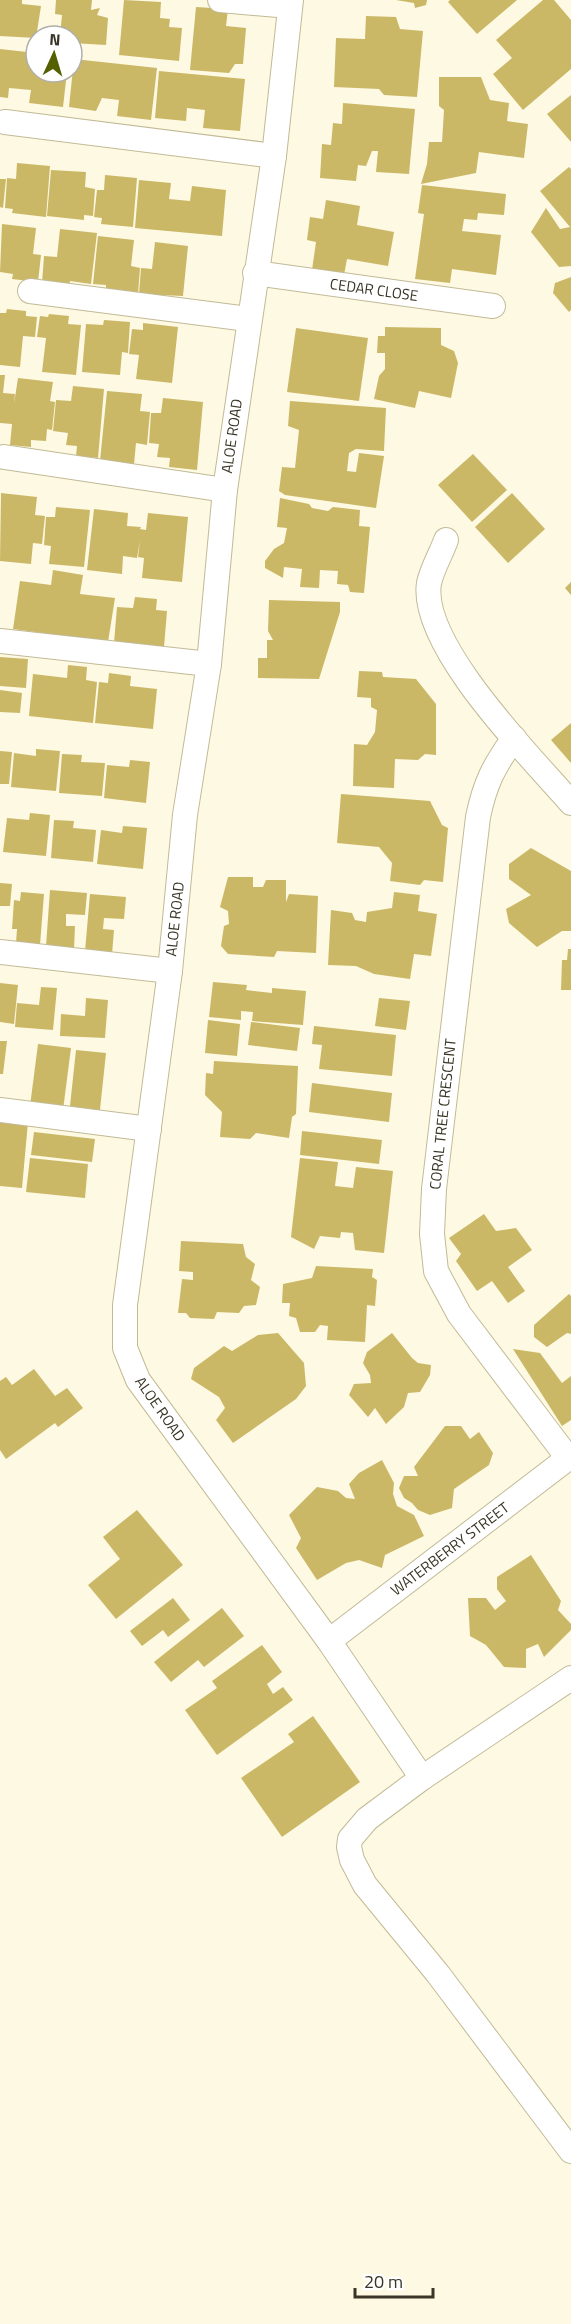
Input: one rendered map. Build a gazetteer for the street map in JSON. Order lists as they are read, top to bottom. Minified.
{"streets":{"street":["CEDAR CLOSE","ALOE ROAD","CORAL TREE CRESCENT","WATERBERRY STREET"]},"crossings":[["CEDAR CLOSE","ALOE ROAD"],["ALOE ROAD","WATERBERRY STREET"],["CORAL TREE CRESCENT","WATERBERRY STREET"]],"scale_bar":"20 m","north":"top"}
